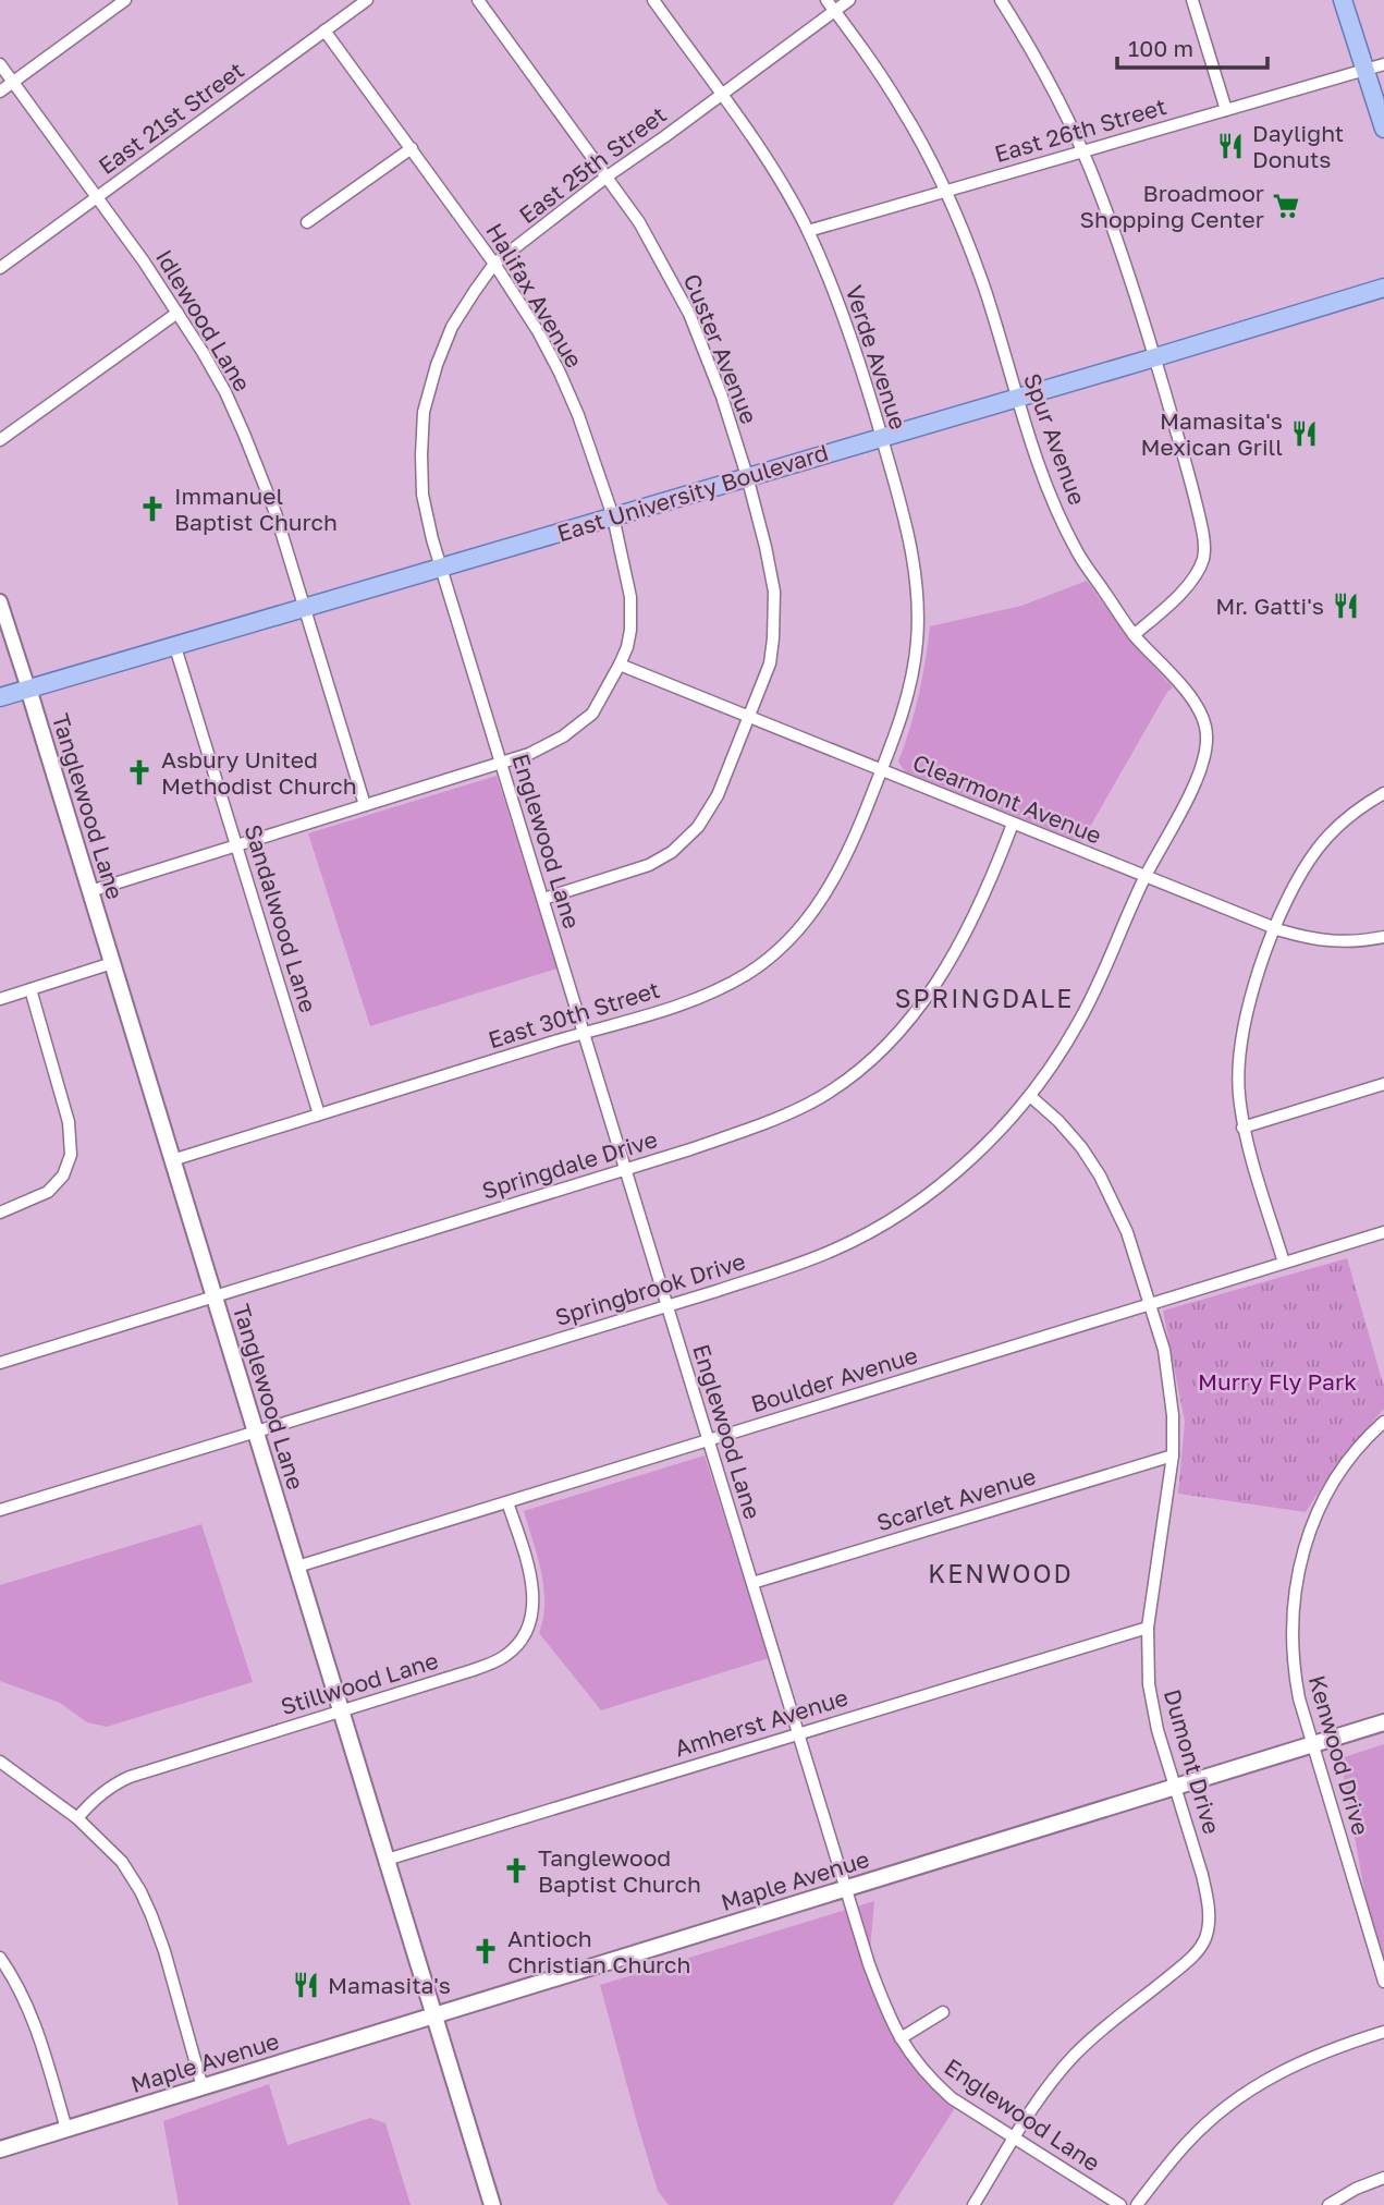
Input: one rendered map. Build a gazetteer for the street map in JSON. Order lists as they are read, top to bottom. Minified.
{"streets":{"main road":["East University Boulevard","Tanglewood Lane","Maple Avenue"],"street":["East 21st Street","East 26th Street","East 25th Street","Halifax Avenue","Idlewood Lane","Custer Avenue","Verde Avenue","Spur Avenue","Clearmont Avenue","Englewood Lane","Sandalwood Lane","East 30th Street","Springdale Drive","Springbrook Drive","Boulder Avenue","Scarlet Avenue","Stillwood Lane","Amherst Avenue","Kenwood Drive","Dumont Drive"]},"crossings":[["East 21st Street","Halifax Avenue"],["East 21st Street","Idlewood Lane"],["East 26th Street","Verde Avenue"],["East 26th Street","Spur Avenue"],["East 25th Street","Halifax Avenue"],["East 25th Street","Custer Avenue"],["East 25th Street","Verde Avenue"],["East 25th Street","Spur Avenue"],["East 25th Street","Englewood Lane"],["Halifax Avenue","Idlewood Lane"],["Halifax Avenue","East University Boulevard"],["Halifax Avenue","Clearmont Avenue"],["Halifax Avenue","Tanglewood Lane"],["Halifax Avenue","Englewood Lane"],["Halifax Avenue","Sandalwood Lane"],["Idlewood Lane","East University Boulevard"],["Custer Avenue","East University Boulevard"],["Custer Avenue","Clearmont Avenue"],["Custer Avenue","Englewood Lane"],["Verde Avenue","East University Boulevard"],["Verde Avenue","Clearmont Avenue"],["Verde Avenue","East 30th Street"],["Spur Avenue","East University Boulevard"],["Spur Avenue","Clearmont Avenue"],["Spur Avenue","Springbrook Drive"],["East University Boulevard","Tanglewood Lane"],["East University Boulevard","Englewood Lane"],["East University Boulevard","Sandalwood Lane"],["Clearmont Avenue","East 30th Street"],["Clearmont Avenue","Springdale Drive"],["Clearmont Avenue","Springbrook Drive"],["Tanglewood Lane","East 30th Street"],["Tanglewood Lane","Springdale Drive"],["Tanglewood Lane","Springbrook Drive"],["Tanglewood Lane","Boulder Avenue"],["Tanglewood Lane","Stillwood Lane"],["Tanglewood Lane","Amherst Avenue"],["Tanglewood Lane","Maple Avenue"],["Englewood Lane","East 30th Street"],["Englewood Lane","Springdale Drive"],["Englewood Lane","Springbrook Drive"],["Englewood Lane","Boulder Avenue"],["Englewood Lane","Scarlet Avenue"],["Englewood Lane","Amherst Avenue"],["Englewood Lane","Dumont Drive"],["Englewood Lane","Maple Avenue"],["Sandalwood Lane","East 30th Street"],["Springbrook Drive","Dumont Drive"],["Boulder Avenue","Stillwood Lane"],["Boulder Avenue","Dumont Drive"],["Scarlet Avenue","Dumont Drive"],["Amherst Avenue","Dumont Drive"],["Kenwood Drive","Maple Avenue"],["Dumont Drive","Maple Avenue"]],"districts":["SPRINGDALE","KENWOOD"],"parks":["Murry Fly Park"],"places":{"restaurant":["Daylight Donuts","Mamasita's Mexican Grill","Mr. Gatti's","Mamasita's"],"supermarket":["Broadmoor Shopping Center"],"church":["Immanuel Baptist Church","Asbury United Methodist Church","Tanglewood Baptist Church","Antioch Christian Church"]},"scale_bar":"100 m"}
